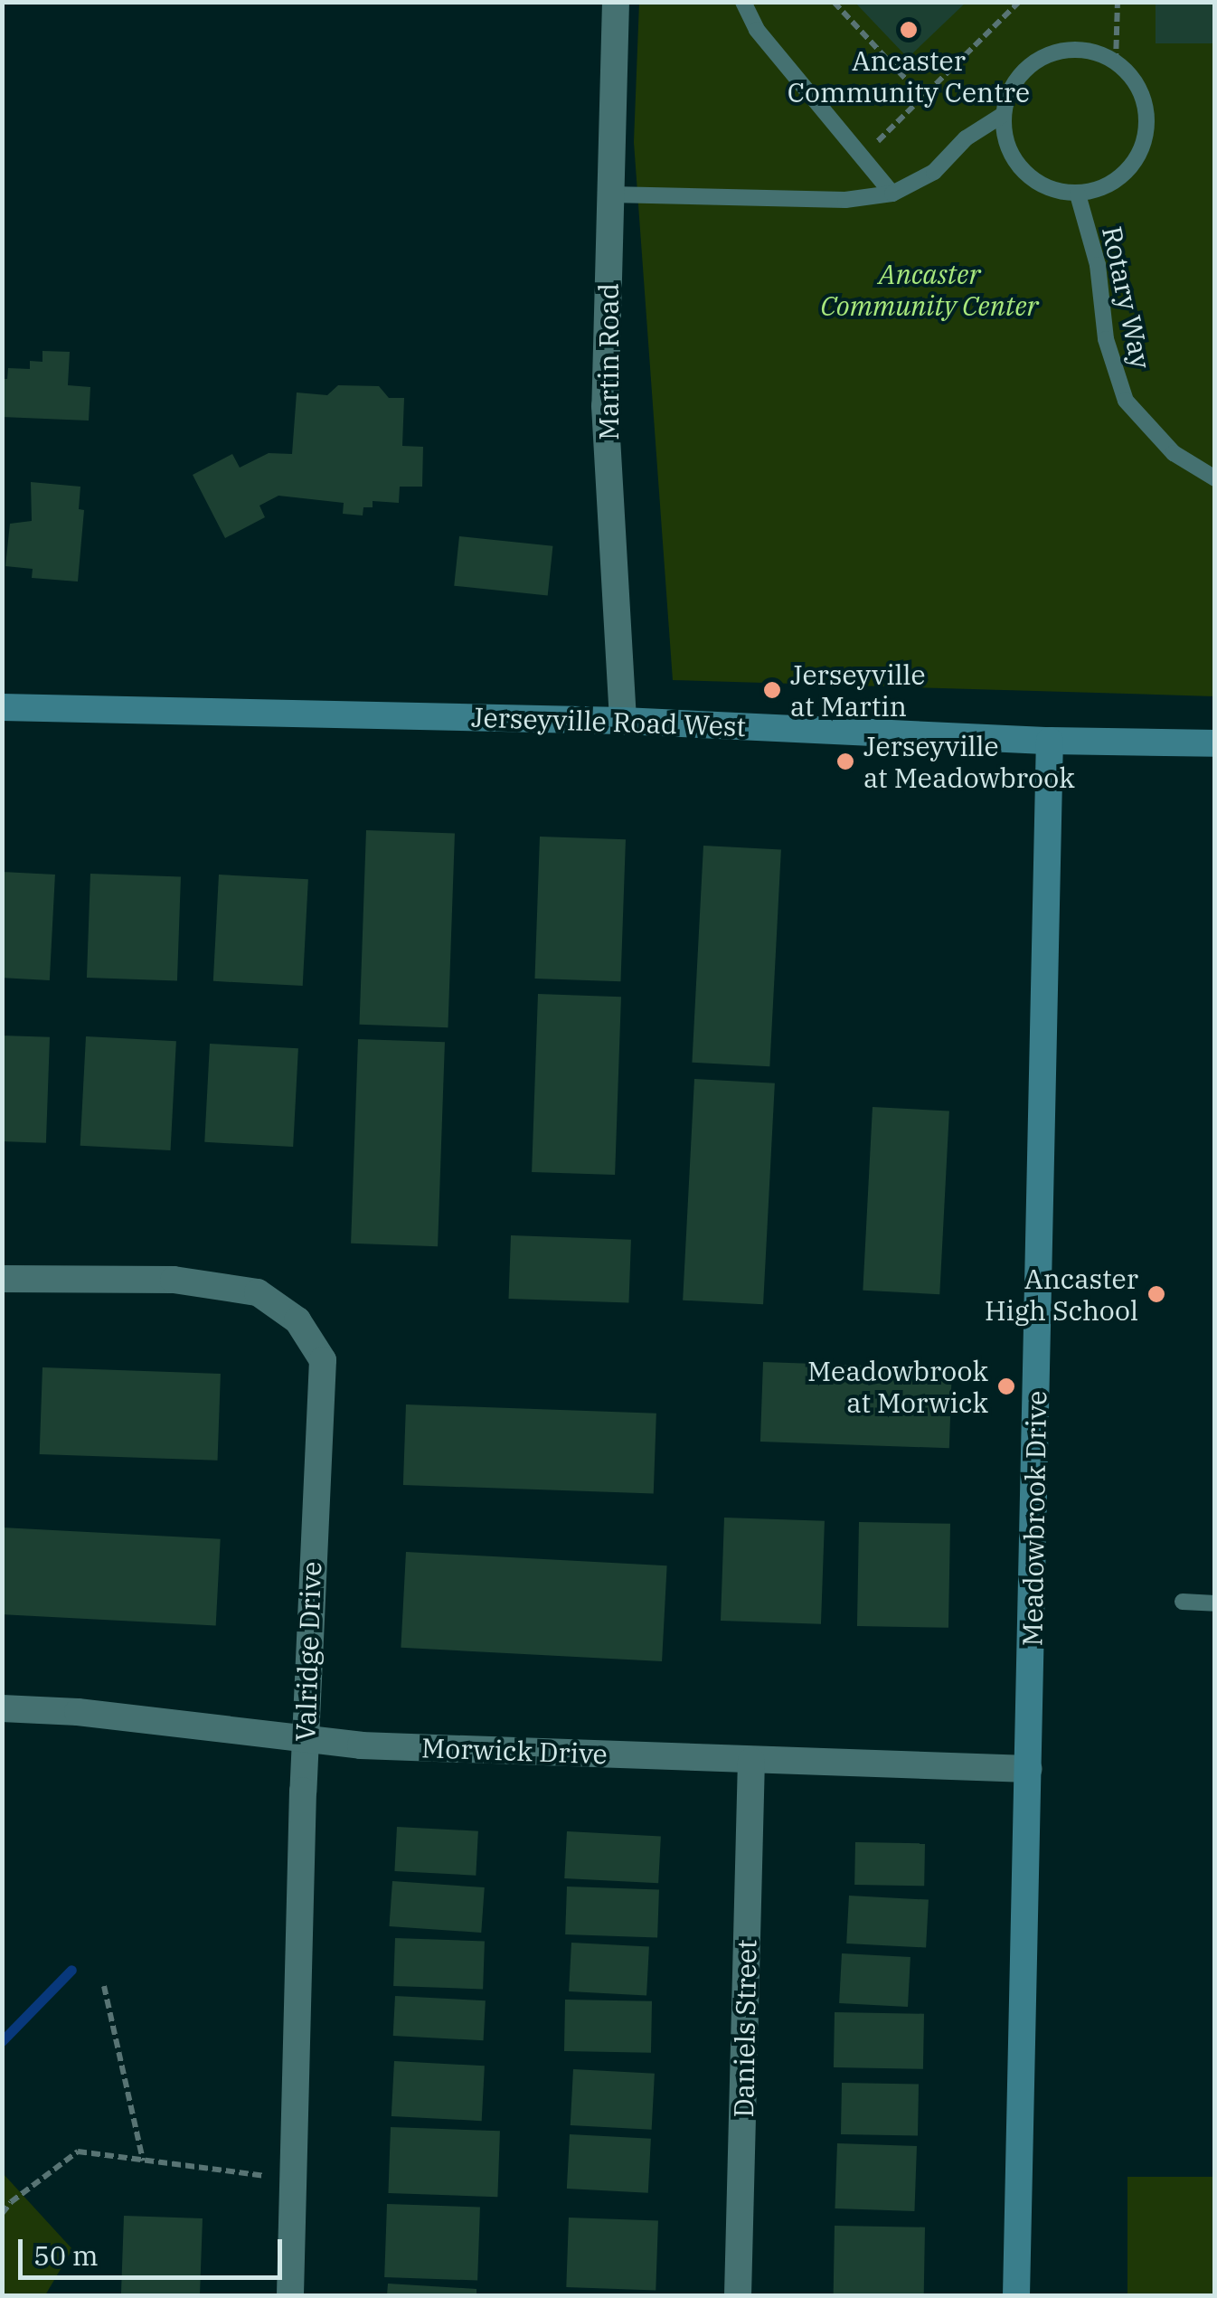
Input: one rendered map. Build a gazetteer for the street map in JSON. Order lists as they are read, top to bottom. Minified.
{"streets":{"street":["Martin Road","Jerseyville Road West","Meadowbrook Drive","Valridge Drive","Morwick Drive","Daniels Street"],"lane":["Rotary Way"]},"crossings":[["Martin Road","Jerseyville Road West"],["Jerseyville Road West","Meadowbrook Drive"],["Meadowbrook Drive","Morwick Drive"],["Valridge Drive","Morwick Drive"],["Morwick Drive","Daniels Street"]],"parks":["Ancaster Community Center"],"places":["Ancaster Community Centre","Jerseyville at Martin","Jerseyville at Meadowbrook","Ancaster High School","Meadowbrook at Morwick"],"scale_bar":"50 m"}
